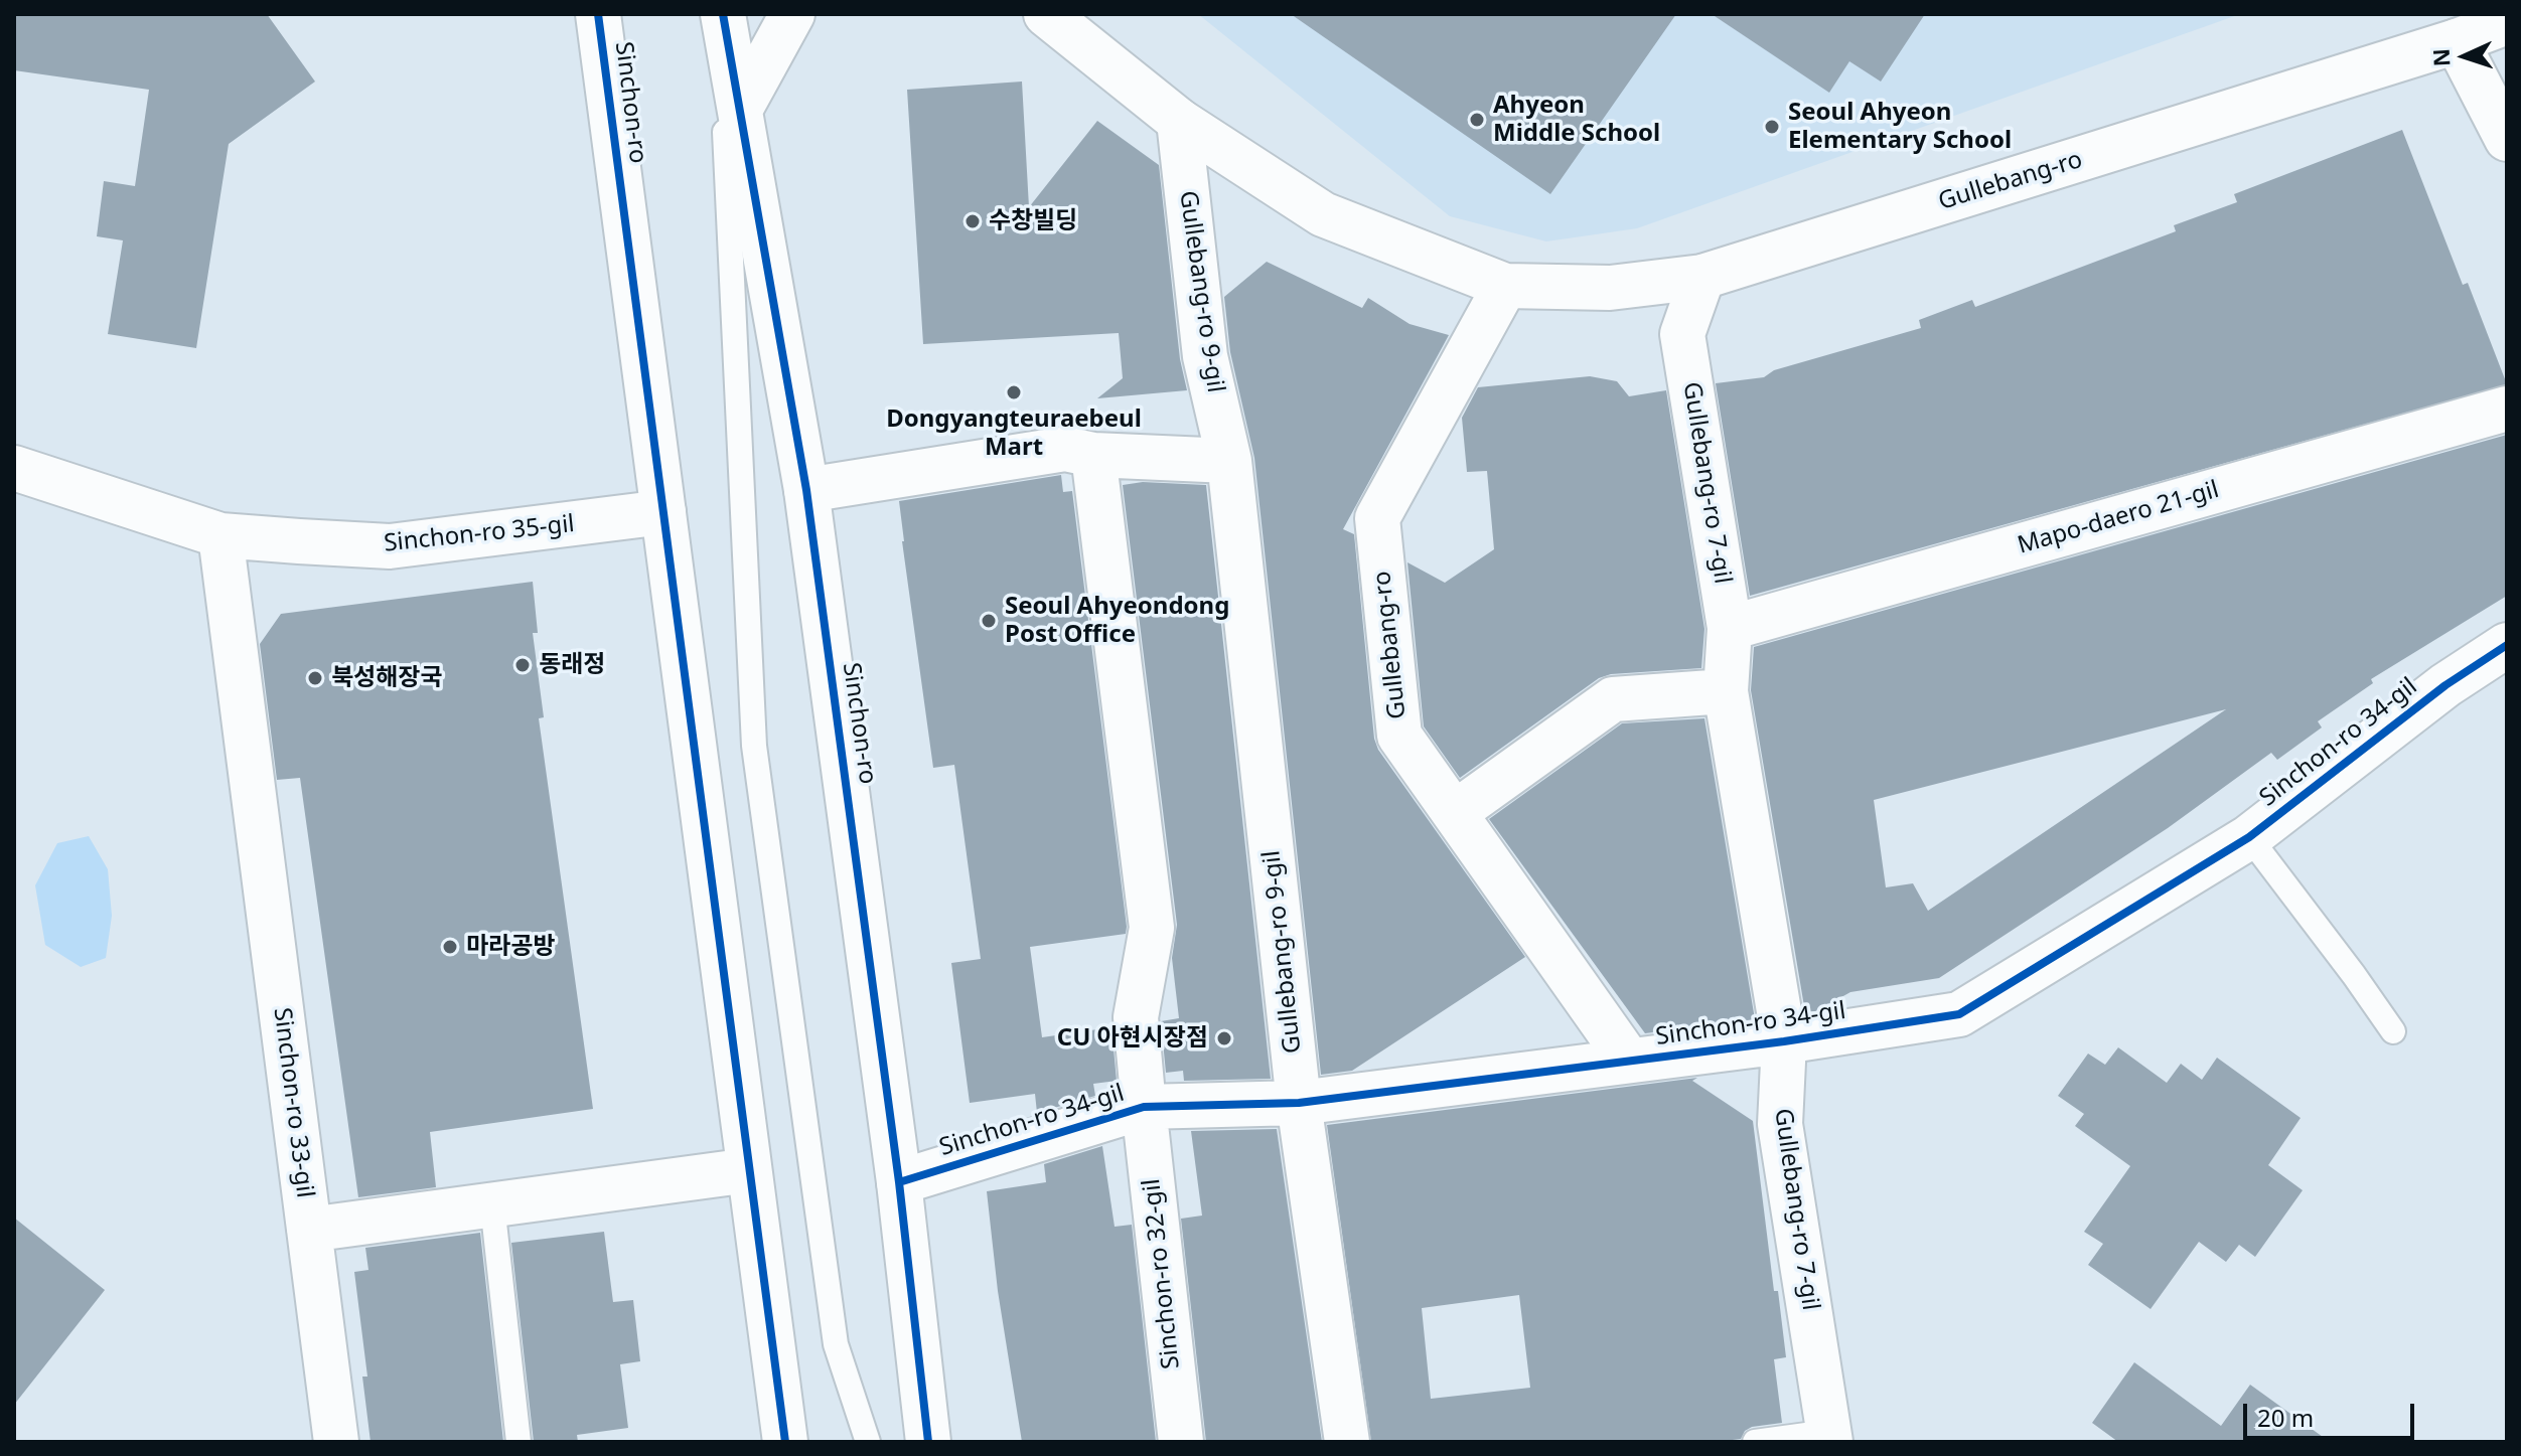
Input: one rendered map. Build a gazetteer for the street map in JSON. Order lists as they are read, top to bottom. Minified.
{"streets":{"street":["Sinchon-ro","Gullebang-ro","Gullebang-ro 9-gil","Gullebang-ro 7-gil","Mapo-daero 21-gil","Sinchon-ro 35-gil","Sinchon-ro 34-gil","Sinchon-ro 33-gil","Sinchon-ro 32-gil"]},"crossings":[["Sinchon-ro","Sinchon-ro 35-gil"],["Sinchon-ro","Sinchon-ro 34-gil"],["Sinchon-ro","Sinchon-ro 33-gil"],["Gullebang-ro","Gullebang-ro 9-gil"],["Gullebang-ro","Gullebang-ro 7-gil"],["Gullebang-ro","Sinchon-ro 34-gil"],["Gullebang-ro 9-gil","Sinchon-ro 34-gil"],["Gullebang-ro 7-gil","Mapo-daero 21-gil"],["Gullebang-ro 7-gil","Sinchon-ro 34-gil"],["Sinchon-ro 35-gil","Sinchon-ro 33-gil"],["Sinchon-ro 34-gil","Sinchon-ro 32-gil"]],"places":["Ahyeon Middle School","Seoul Ahyeon Elementary School","수창빌딩","Dongyangteuraebeul Mart","Seoul Ahyeondong Post Office","동래정","북성해장국","마라공방","CU 아현시장점"],"scale_bar":"20 m","north":"left"}
